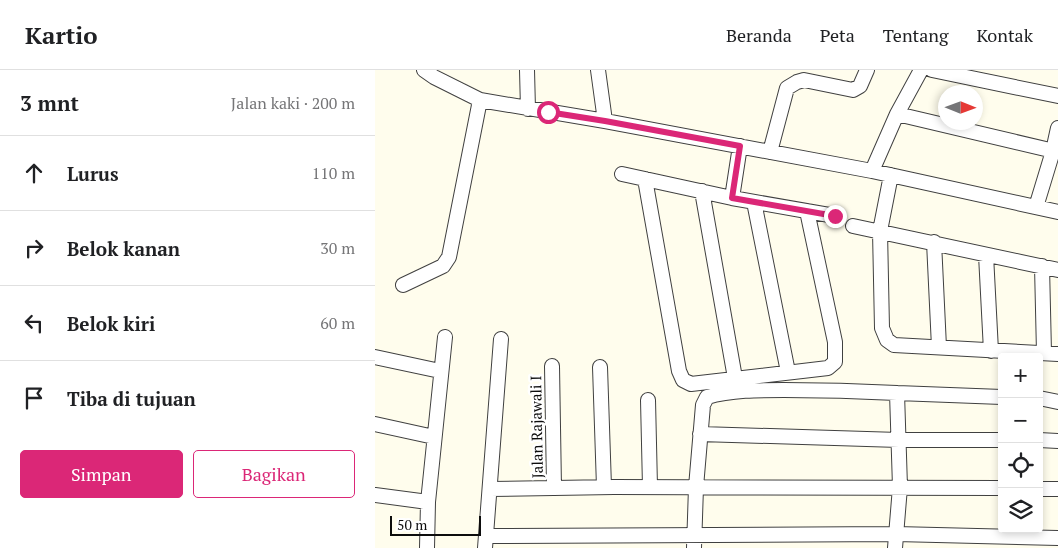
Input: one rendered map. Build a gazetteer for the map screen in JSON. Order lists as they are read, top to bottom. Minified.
{"streets":{"street":["Jalan Rajawali I"]},"scale_bar":"50 m","north":"right","page":{"header":"Kartio","nav":["Beranda","Peta","Tentang","Kontak"],"heading":["3 mnt","Jalan kaki · 200 m"],"list":[["Lurus","110 m"],["Belok kanan","30 m"],["Belok kiri","60 m"],"Tiba di tujuan"],"map_buttons":["+","−"],"buttons":["Simpan","Bagikan"],"scale":"50 m"}}
